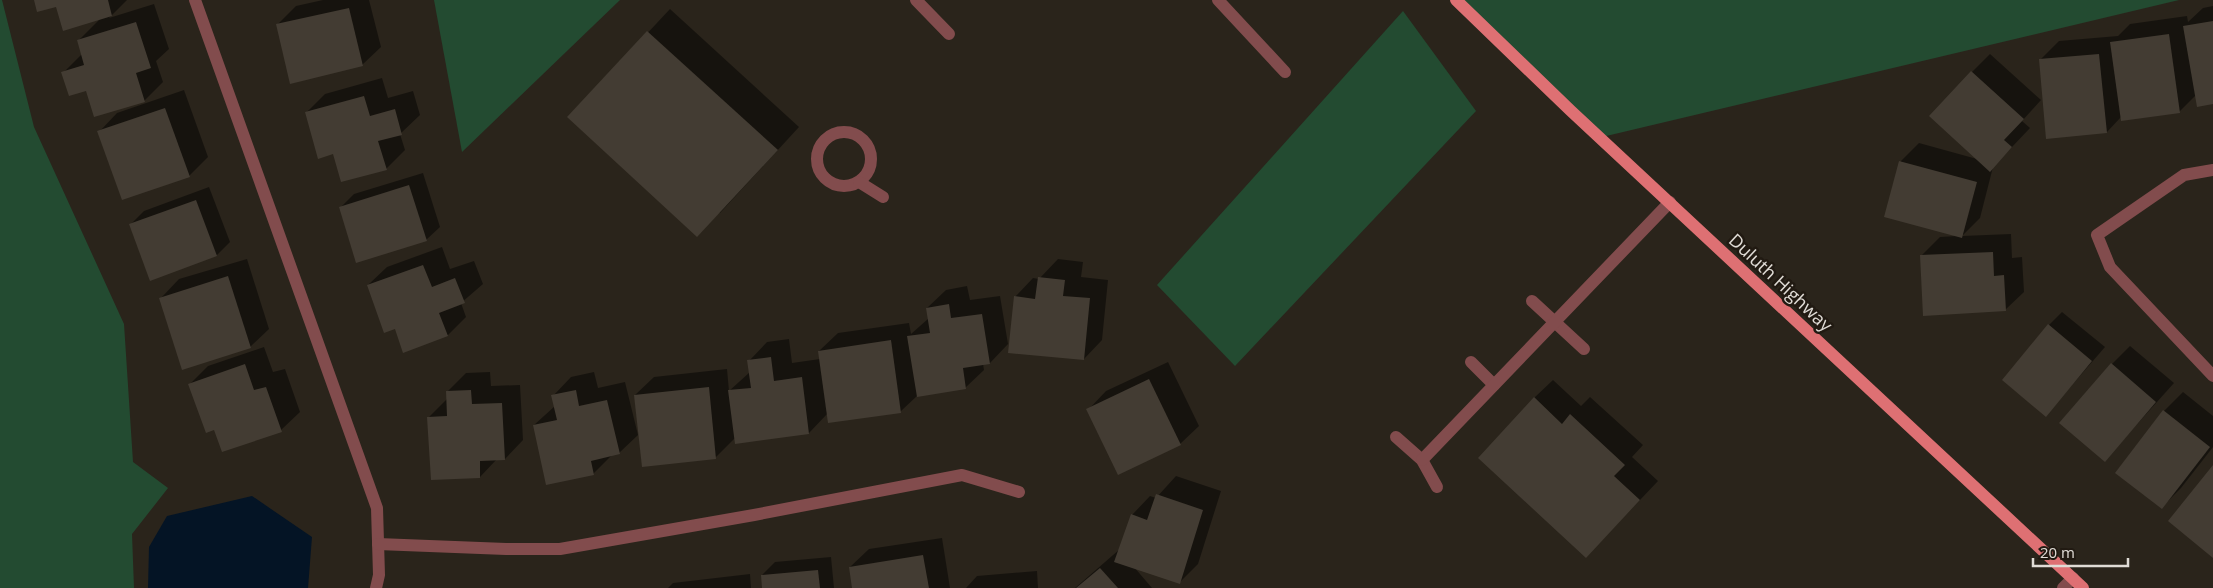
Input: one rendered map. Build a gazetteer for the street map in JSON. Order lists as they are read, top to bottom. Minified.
{"streets":{"main road":["Duluth Highway"]},"scale_bar":"20 m"}
